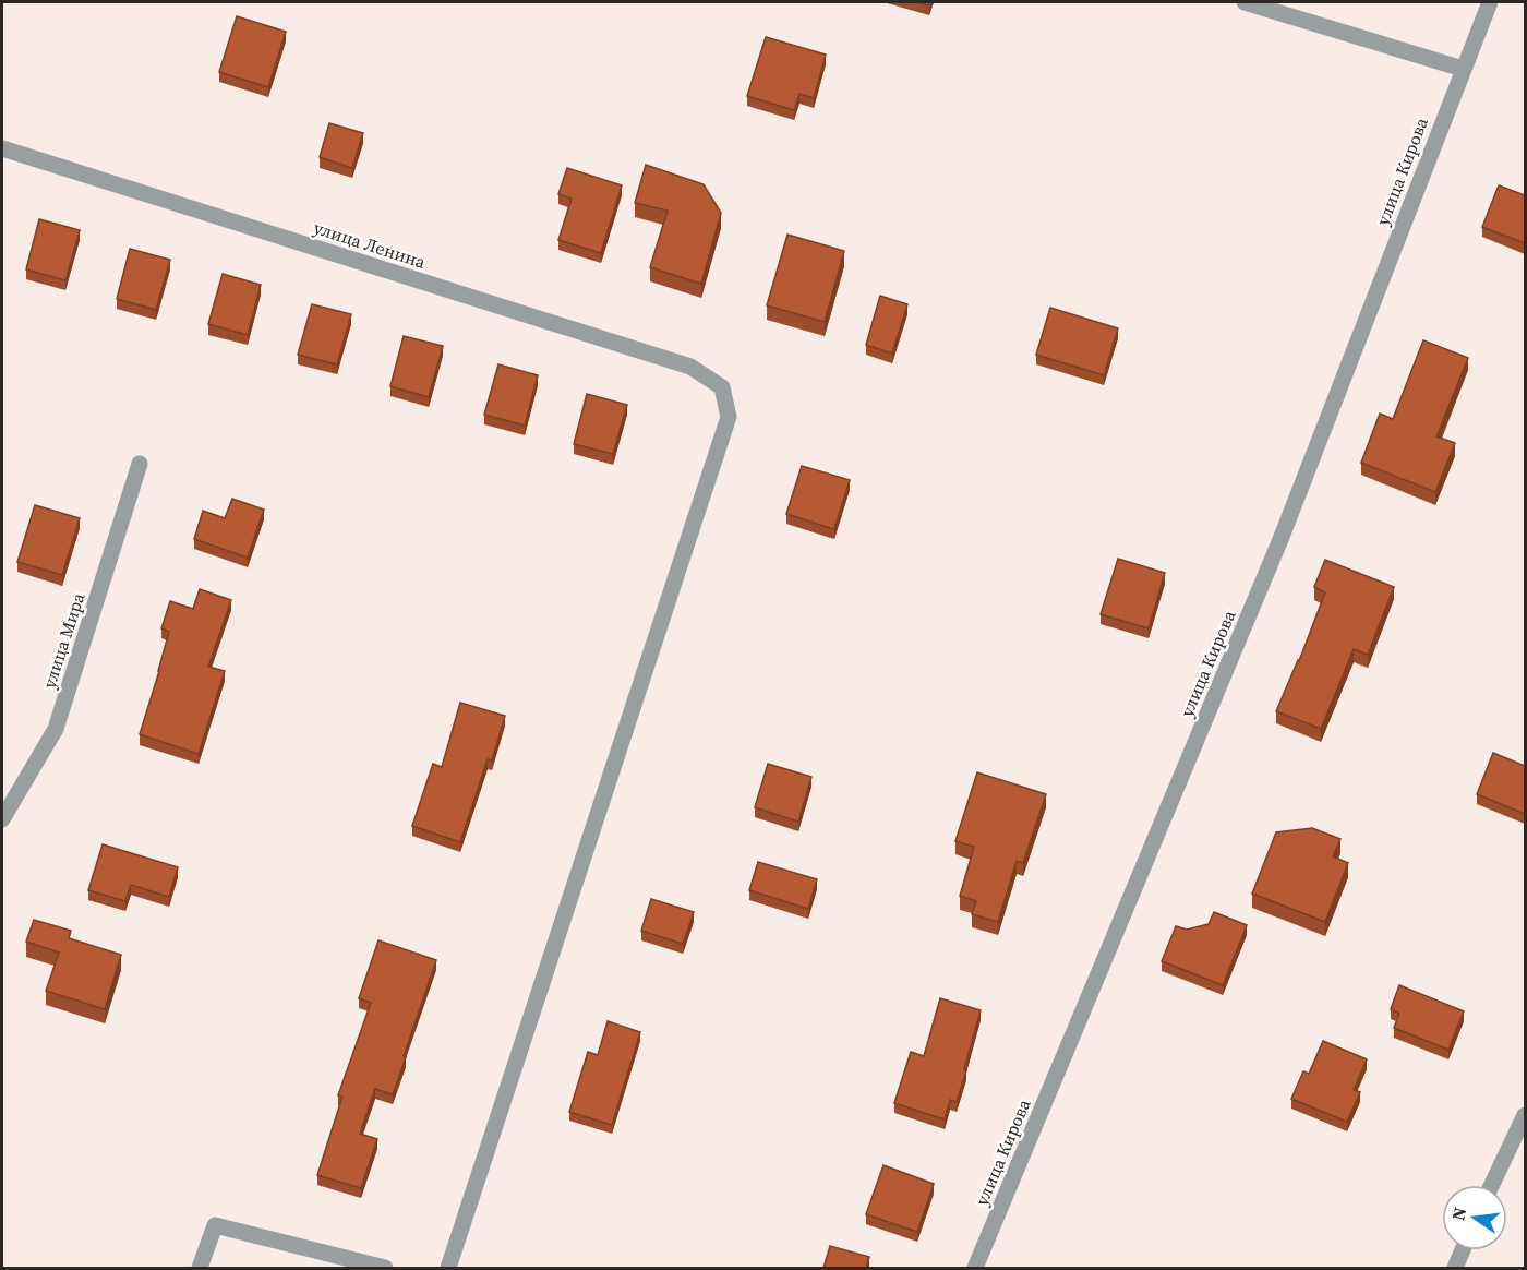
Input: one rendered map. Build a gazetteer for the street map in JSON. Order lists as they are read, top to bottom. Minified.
{"streets":{"street":["улица Кирова","улица Ленина","улица Мира"]},"north":"left"}
